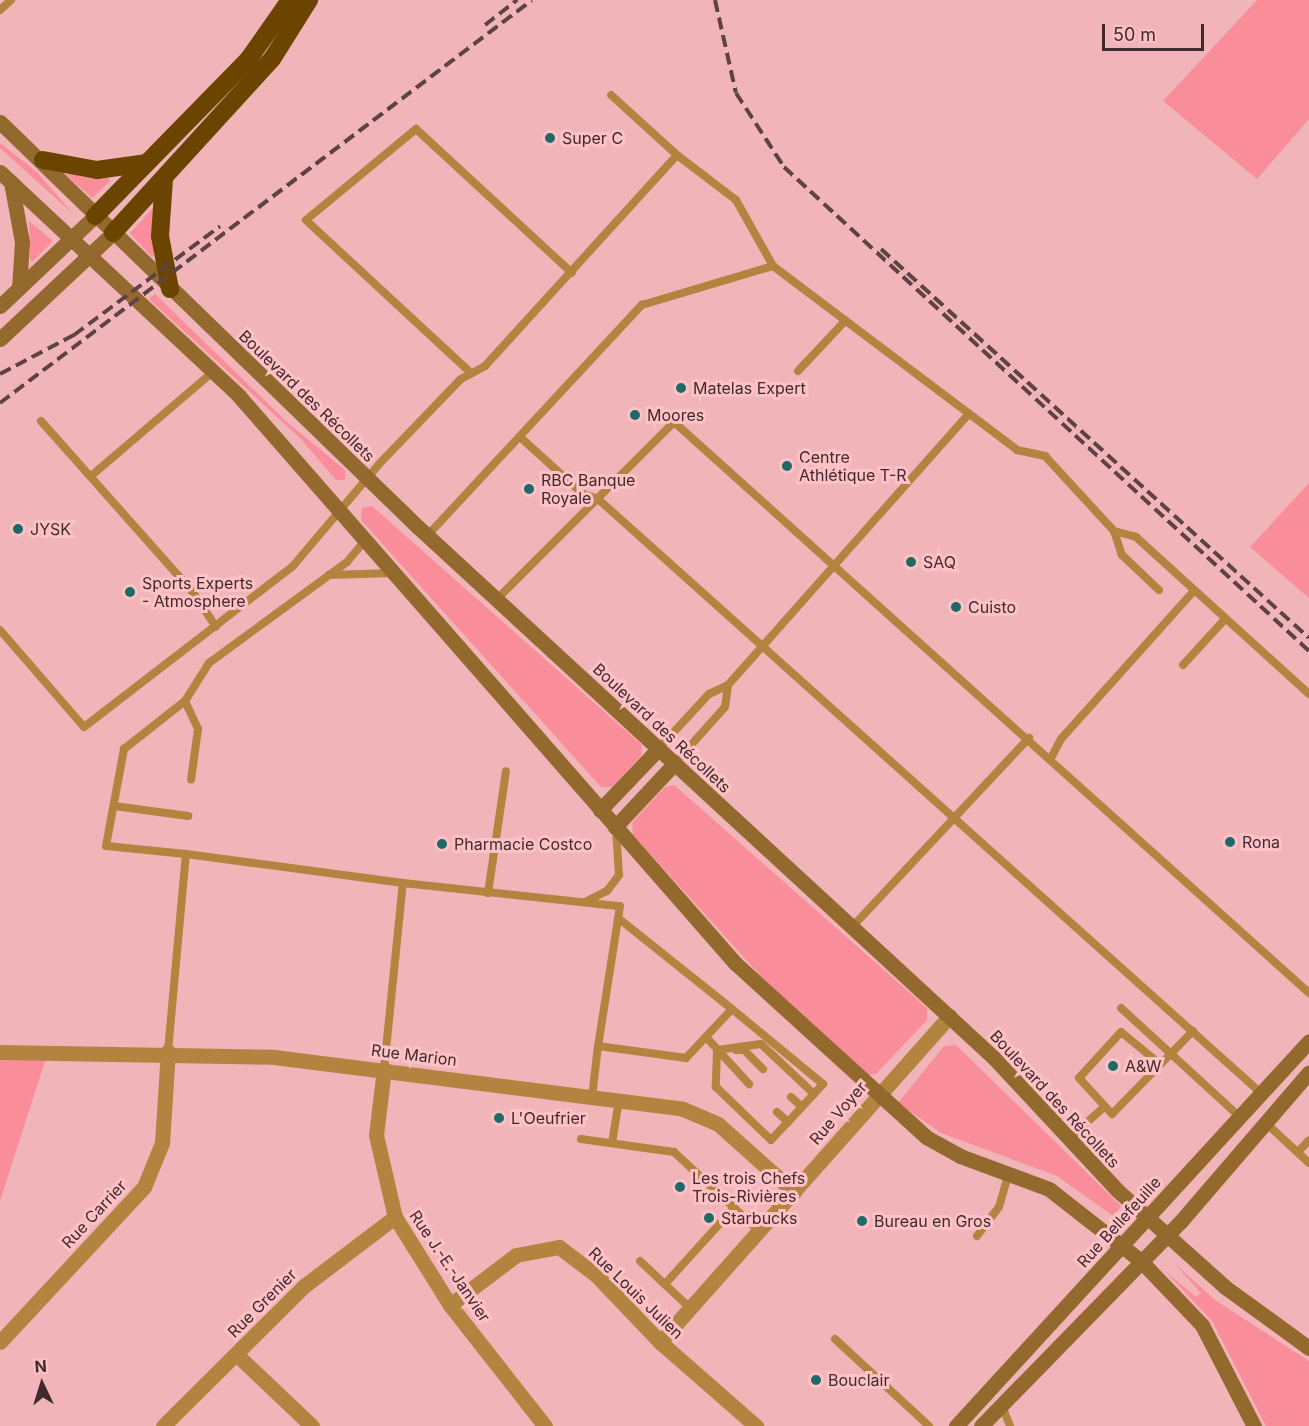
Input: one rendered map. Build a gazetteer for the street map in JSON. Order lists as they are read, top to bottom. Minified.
{"streets":{"main road":["Boulevard des Récollets","Rue Bellefeuille"],"street":["Rue Marion","Rue Voyer","Rue Carrier","Rue J.-E.-Janvier","Rue Louis Julien","Rue Grenier"]},"crossings":[["Boulevard des Récollets","Rue Voyer"],["Boulevard des Récollets","Rue Bellefeuille"],["Rue Marion","Rue Voyer"],["Rue Marion","Rue Carrier"],["Rue Marion","Rue J.-E.-Janvier"],["Rue Voyer","Rue Louis Julien"],["Rue J.-E.-Janvier","Rue Louis Julien"],["Rue J.-E.-Janvier","Rue Grenier"]],"places":["Super C","Matelas Expert","Moores","Centre Athlétique T-R","RBC Banque Royale","JYSK","SAQ","Sports Experts - Atmosphere","Cuisto","Rona","Pharmacie Costco","A&W","L'Oeufrier","Les trois Chefs Trois-Rivières","Starbucks","Bureau en Gros","Bouclair"],"scale_bar":"50 m","north":"top"}
